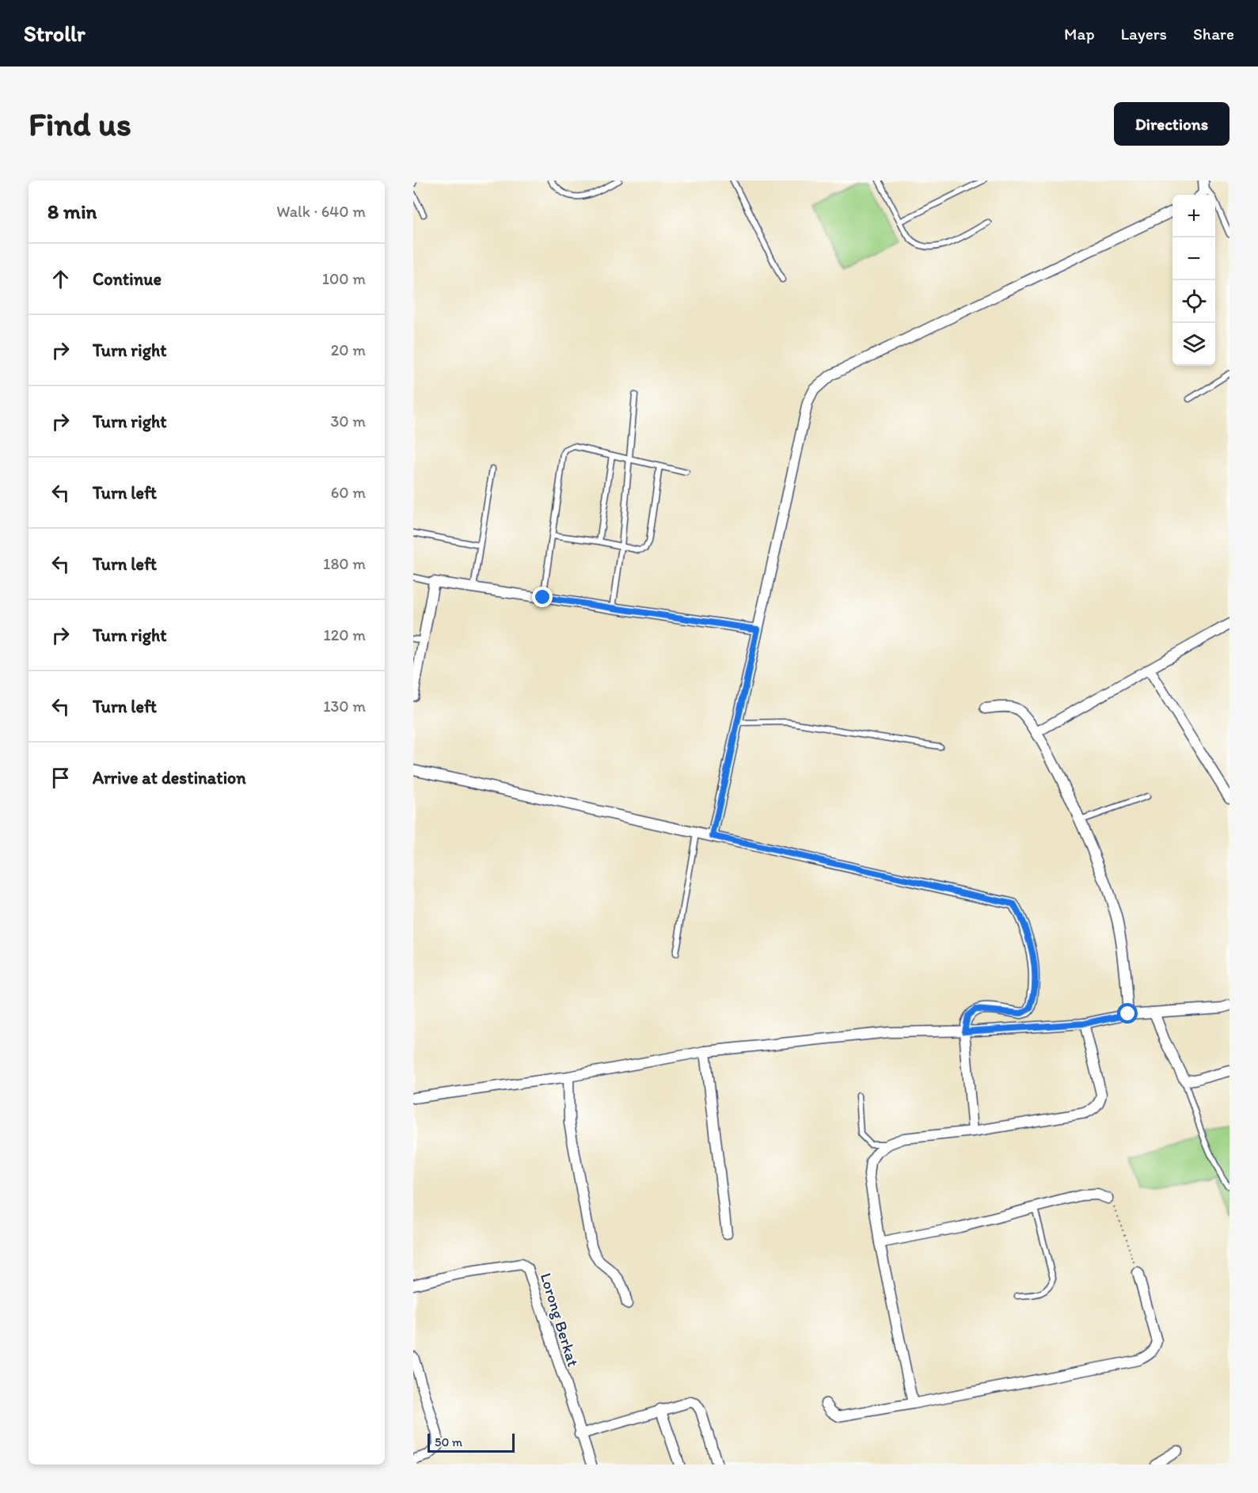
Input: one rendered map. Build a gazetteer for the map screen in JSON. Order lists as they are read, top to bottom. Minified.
{"streets":{"street":["Lorong Berkat"]},"scale_bar":"50 m","page":{"header":"Strollr","nav":["Map","Layers","Share"],"buttons":"Directions","title":"Find us","heading":["8 min","Walk · 640 m"],"map_buttons":["+","−"],"list":[["Continue","100 m"],["Turn right","20 m"],["Turn right","30 m"],["Turn left","60 m"],["Turn left","180 m"],["Turn right","120 m"],["Turn left","130 m"],"Arrive at destination"],"scale":"50 m"}}
